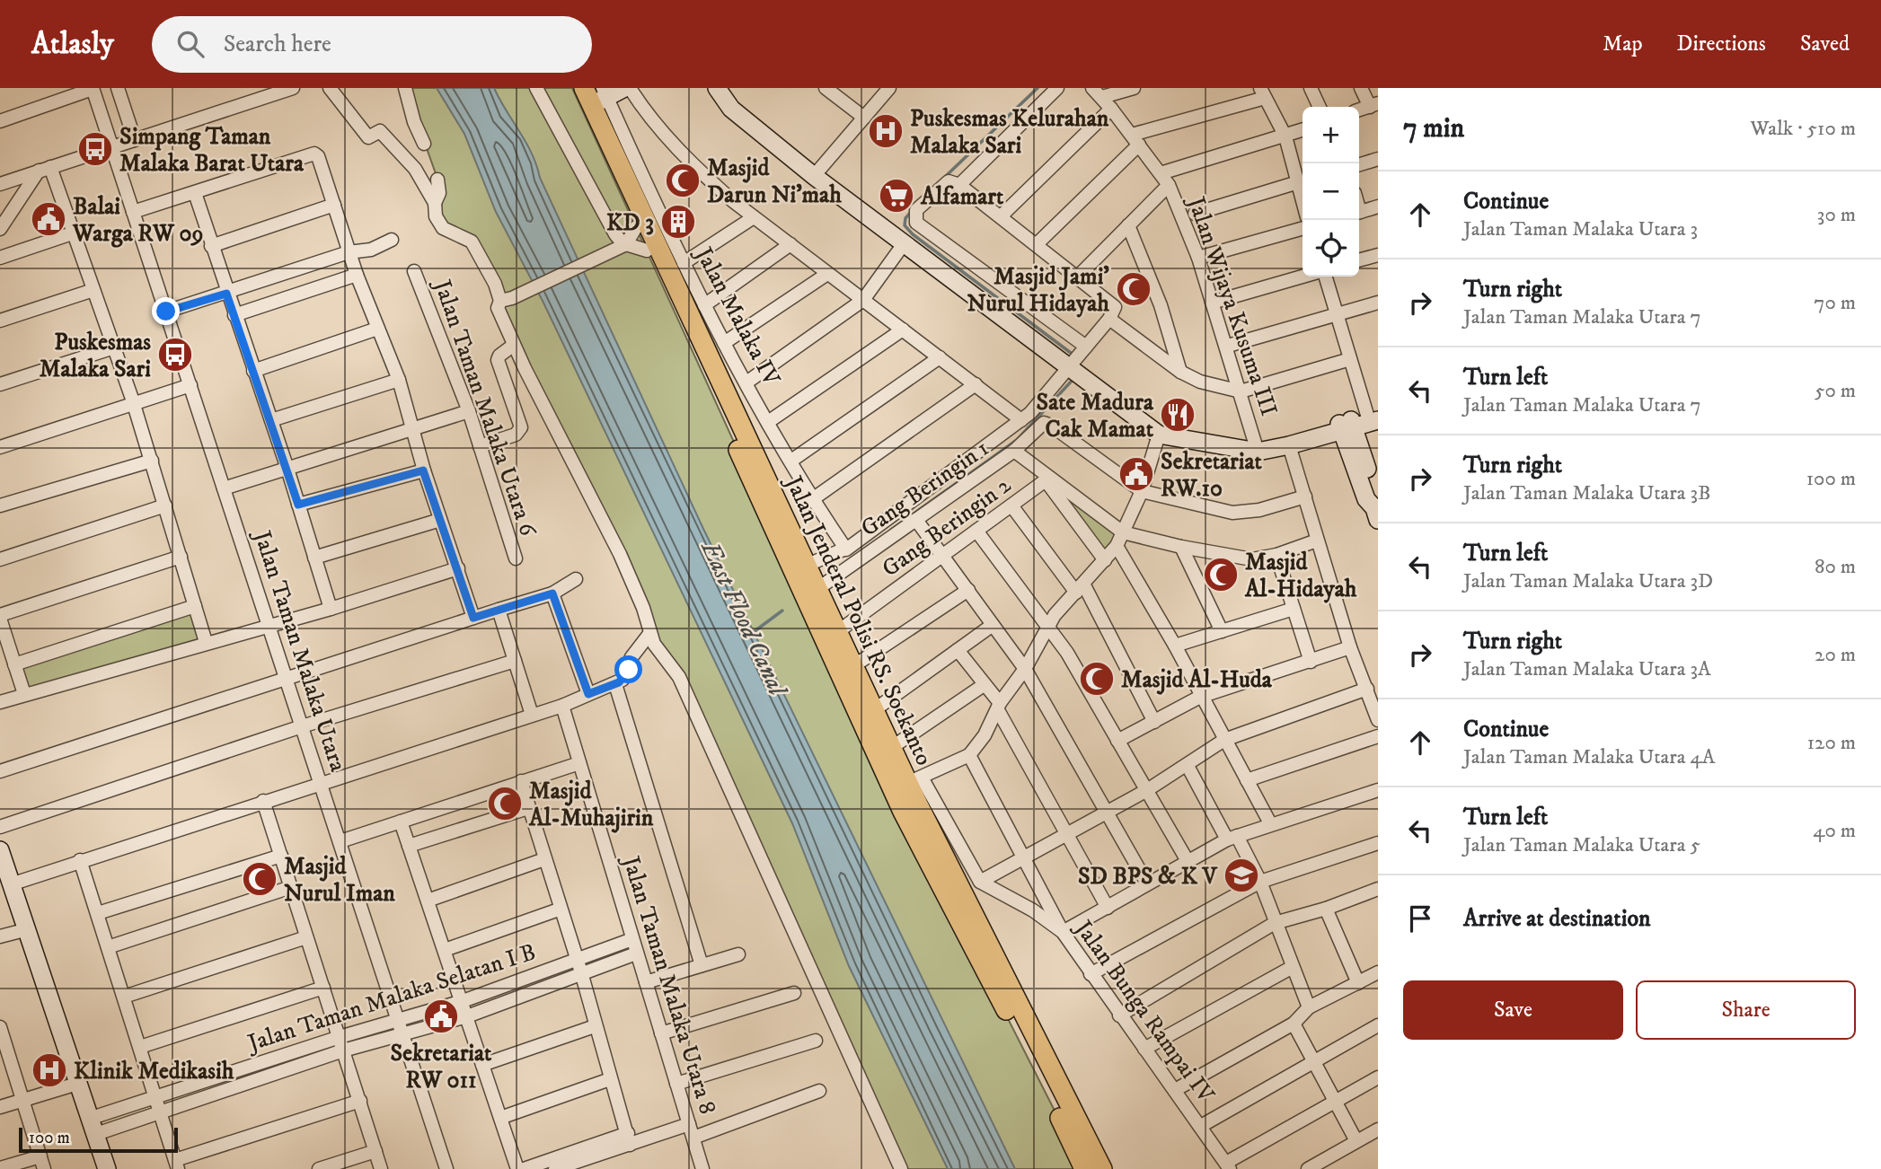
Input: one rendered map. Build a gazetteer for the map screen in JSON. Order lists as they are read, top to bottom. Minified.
{"streets":{"main road":["Jalan Jenderal Polisi RS. Soekanto"],"street":["Jalan Wijaya Kusuma III","Jalan Malaka IV","Jalan Taman Malaka Utara 6","Gang Beringin 1","Gang Beringin 2","Jalan Taman Malaka Utara","Jalan Taman Malaka Utara 8","Jalan Taman Malaka Selatan I B","Jalan Bunga Rampai IV"]},"crossings":[["Jalan Malaka IV","Jalan Jenderal Polisi RS. Soekanto"],["Gang Beringin 1","Jalan Jenderal Polisi RS. Soekanto"],["Gang Beringin 2","Jalan Jenderal Polisi RS. Soekanto"],["Jalan Taman Malaka Utara","Jalan Taman Malaka Selatan I B"],["Jalan Taman Malaka Utara 8","Jalan Taman Malaka Selatan I B"]],"water":["East Flood Canal"],"places":{"hospital":["Puskesmas Kelurahan Malaka Sari","Klinik Medikasih"],"bus stop":["Simpang Taman Malaka Barat Utara","Puskesmas Malaka Sari"],"mosque":["Masjid Darun Ni'mah","Masjid Jami' Nurul Hidayah","Masjid Al-Hidayah","Masjid Al-Huda","Masjid Al-Muhajirin","Masjid Nurul Iman"],"supermarket":["Alfamart"],"public building":["Balai Warga RW 09","Sekretariat RW.10","Sekretariat RW 011"],"building":["KD 3"],"restaurant":["Sate Madura Cak Mamat"],"school or university":["SD BPS & K V"]},"scale_bar":"100 m","page":{"header":"Atlasly","search":"Search here","nav":["Map","Directions","Saved"],"heading":["7 min","Walk · 510 m"],"map_buttons":["+","−"],"list":[["Continue","Jalan Taman Malaka Utara 3","30 m"],["Turn right","Jalan Taman Malaka Utara 7","70 m"],["Turn left","Jalan Taman Malaka Utara 7","50 m"],["Turn right","Jalan Taman Malaka Utara 3B","100 m"],["Turn left","Jalan Taman Malaka Utara 3D","80 m"],["Turn right","Jalan Taman Malaka Utara 3A","20 m"],["Continue","Jalan Taman Malaka Utara 4A","120 m"],["Turn left","Jalan Taman Malaka Utara 5","40 m"],"Arrive at destination"],"buttons":["Save","Share"],"scale":"100 m"}}
